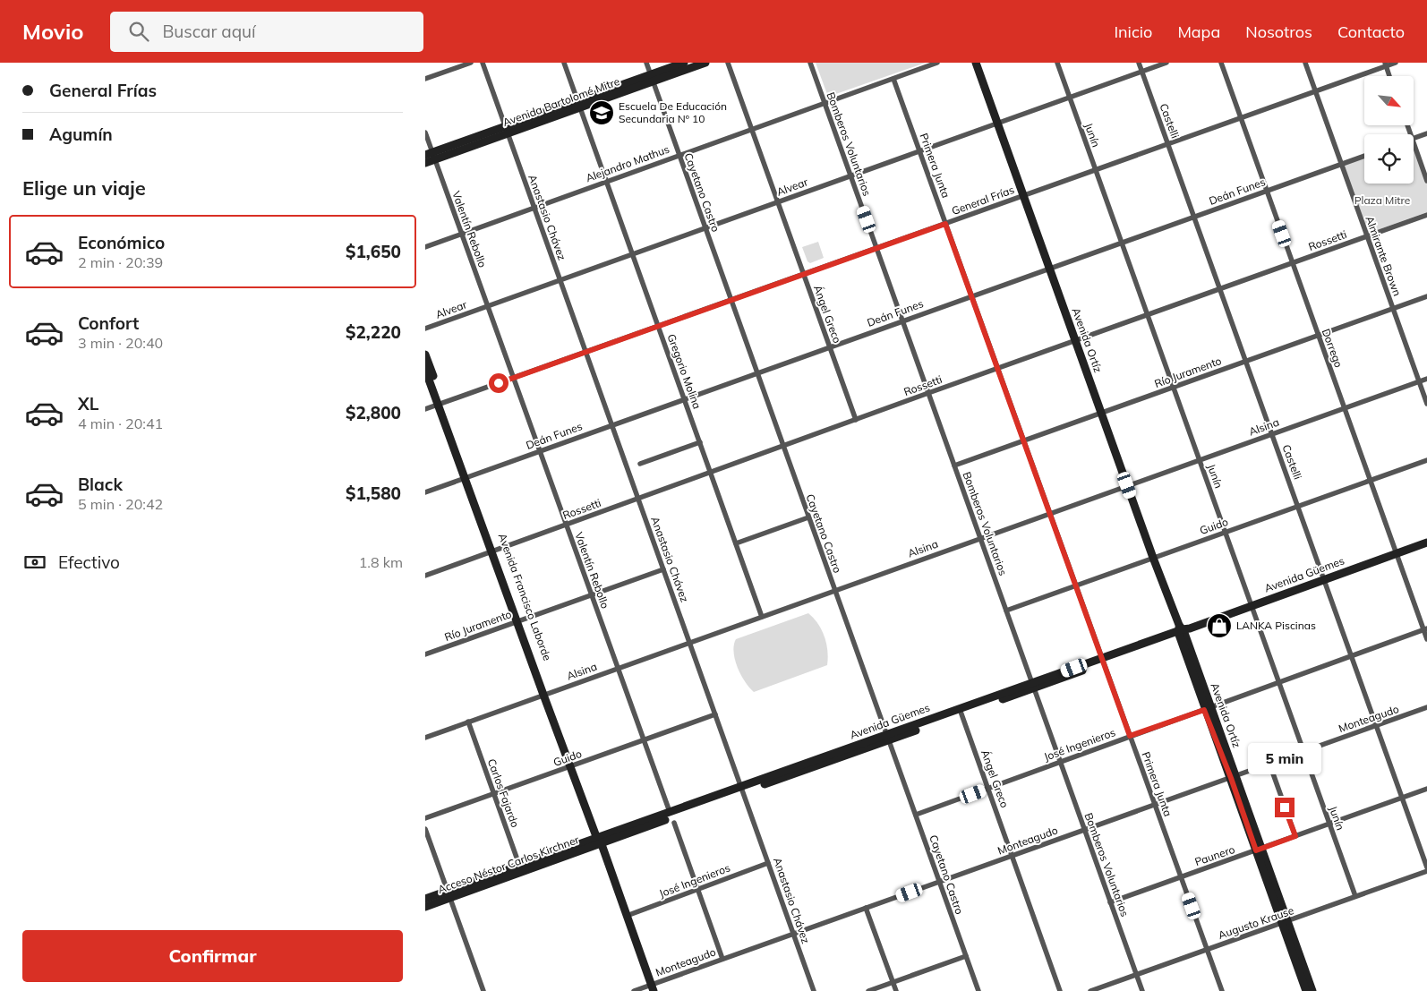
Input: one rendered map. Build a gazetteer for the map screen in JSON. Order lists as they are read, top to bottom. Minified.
{"streets":{"main road":["Avenida Bartolomé Mitre","Avenida Ortíz","Avenida Güemes","Avenida Francisco Laborde","Acceso Néstor Carlos Kirchner"],"street":["Castelli","Junín","Bomberos Voluntarios","Alejandro Mathus","Primera Junta","Alvear","Deán Funes","Cayetano Castro","General Frías","Anastasio Chávez","Valentín Rebollo","Rossetti","Almirante Brown","Ángel Greco","Dorrego","Gregorio Molina","Río Juramento","Alsina","Guido","Monteagudo","José Ingenieros","Carlos Fajardo","Paunero","Augusto Krause"]},"crossings":[["Avenida Bartolomé Mitre","Cayetano Castro"],["Avenida Bartolomé Mitre","Anastasio Chávez"],["Avenida Bartolomé Mitre","Valentín Rebollo"],["Avenida Bartolomé Mitre","Gregorio Molina"],["Castelli","Alvear"],["Castelli","Deán Funes"],["Castelli","General Frías"],["Castelli","Rossetti"],["Castelli","Río Juramento"],["Castelli","Alsina"],["Castelli","Guido"],["Castelli","Avenida Güemes"],["Castelli","Monteagudo"],["Castelli","José Ingenieros"],["Castelli","Paunero"],["Castelli","Augusto Krause"],["Junín","Alvear"],["Junín","Deán Funes"],["Junín","General Frías"],["Junín","Rossetti"],["Junín","Río Juramento"],["Junín","Alsina"],["Junín","Guido"],["Junín","Avenida Güemes"],["Junín","Monteagudo"],["Junín","José Ingenieros"],["Junín","Paunero"],["Junín","Augusto Krause"],["Bomberos Voluntarios","Alejandro Mathus"],["Bomberos Voluntarios","Alvear"],["Bomberos Voluntarios","Deán Funes"],["Bomberos Voluntarios","General Frías"],["Bomberos Voluntarios","Rossetti"],["Bomberos Voluntarios","Río Juramento"],["Bomberos Voluntarios","Alsina"],["Bomberos Voluntarios","Guido"],["Bomberos Voluntarios","Avenida Güemes"],["Bomberos Voluntarios","Monteagudo"],["Bomberos Voluntarios","José Ingenieros"],["Bomberos Voluntarios","Paunero"],["Bomberos Voluntarios","Augusto Krause"],["Alejandro Mathus","Primera Junta"],["Alejandro Mathus","Cayetano Castro"],["Alejandro Mathus","Anastasio Chávez"],["Alejandro Mathus","Valentín Rebollo"],["Alejandro Mathus","Ángel Greco"],["Alejandro Mathus","Gregorio Molina"],["Primera Junta","Alvear"],["Primera Junta","Deán Funes"],["Primera Junta","General Frías"],["Primera Junta","Rossetti"],["Primera Junta","Río Juramento"],["Primera Junta","Alsina"],["Primera Junta","Guido"],["Primera Junta","Avenida Güemes"],["Primera Junta","Monteagudo"],["Primera Junta","José Ingenieros"],["Primera Junta","Paunero"],["Primera Junta","Augusto Krause"],["Alvear","Cayetano Castro"],["Alvear","Anastasio Chávez"],["Alvear","Valentín Rebollo"],["Alvear","Ángel Greco"],["Alvear","Avenida Ortíz"],["Alvear","Gregorio Molina"],["Deán Funes","Cayetano Castro"],["Deán Funes","Anastasio Chávez"],["Deán Funes","Valentín Rebollo"],["Deán Funes","Almirante Brown"],["Deán Funes","Ángel Greco"],["Deán Funes","Avenida Ortíz"],["Deán Funes","Dorrego"],["Deán Funes","Gregorio Molina"],["Deán Funes","Avenida Francisco Laborde"],["Cayetano Castro","General Frías"],["Cayetano Castro","Rossetti"],["Cayetano Castro","Alsina"],["Cayetano Castro","Avenida Güemes"],["Cayetano Castro","Monteagudo"],["Cayetano Castro","José Ingenieros"],["General Frías","Anastasio Chávez"],["General Frías","Valentín Rebollo"],["General Frías","Almirante Brown"],["General Frías","Ángel Greco"],["General Frías","Avenida Ortíz"],["General Frías","Dorrego"],["General Frías","Gregorio Molina"],["General Frías","Avenida Francisco Laborde"],["Anastasio Chávez","Rossetti"],["Anastasio Chávez","Río Juramento"],["Anastasio Chávez","Alsina"],["Anastasio Chávez","Guido"],["Anastasio Chávez","Avenida Güemes"],["Anastasio Chávez","Monteagudo"],["Anastasio Chávez","José Ingenieros"],["Valentín Rebollo","Rossetti"],["Valentín Rebollo","Río Juramento"],["Valentín Rebollo","Alsina"],["Valentín Rebollo","Guido"],["Rossetti","Almirante Brown"],["Rossetti","Ángel Greco"],["Rossetti","Avenida Ortíz"],["Rossetti","Dorrego"],["Rossetti","Gregorio Molina"],["Rossetti","Avenida Francisco Laborde"],["Almirante Brown","Río Juramento"],["Almirante Brown","Alsina"],["Ángel Greco","Avenida Güemes"],["Ángel Greco","Monteagudo"],["Ángel Greco","José Ingenieros"],["Avenida Ortíz","Río Juramento"],["Avenida Ortíz","Alsina"],["Avenida Ortíz","Guido"],["Avenida Ortíz","Avenida Güemes"],["Avenida Ortíz","Monteagudo"],["Avenida Ortíz","José Ingenieros"],["Avenida Ortíz","Paunero"],["Avenida Ortíz","Augusto Krause"],["Dorrego","Río Juramento"],["Dorrego","Alsina"],["Dorrego","Guido"],["Dorrego","Avenida Güemes"],["Dorrego","José Ingenieros"],["Gregorio Molina","Alsina"],["Río Juramento","Avenida Francisco Laborde"],["Alsina","Avenida Francisco Laborde"],["Alsina","Carlos Fajardo"],["Guido","Avenida Francisco Laborde"],["Guido","Carlos Fajardo"],["Avenida Güemes","Avenida Francisco Laborde"],["Avenida Güemes","Acceso Néstor Carlos Kirchner"],["Avenida Francisco Laborde","Monteagudo"],["Avenida Francisco Laborde","José Ingenieros"],["Avenida Francisco Laborde","Acceso Néstor Carlos Kirchner"],["Carlos Fajardo","Acceso Néstor Carlos Kirchner"]],"parks":["Plaza Mitre"],"places":{"school or university":["Escuela De Educación Secundaria Nº 10"],"shop":["LANKA Piscinas"]},"north":"bottom right","page":{"header":"Movio","search":"Buscar aquí","nav":["Inicio","Mapa","Nosotros","Contacto"],"banner":["General Frías","Agumín"],"heading":"Elige un viaje","list":[{"name":"Económico","note":"2 min · 20:39","value":"$1,650"},{"name":"Confort","note":"3 min · 20:40","value":"$2,220"},{"name":"XL","note":"4 min · 20:41","value":"$2,800"},{"name":"Black","note":"5 min · 20:42","value":"$1,580"}],"pay":["Efectivo","1.8 km"],"bubble":"5 min","buttons":"Confirmar"}}
